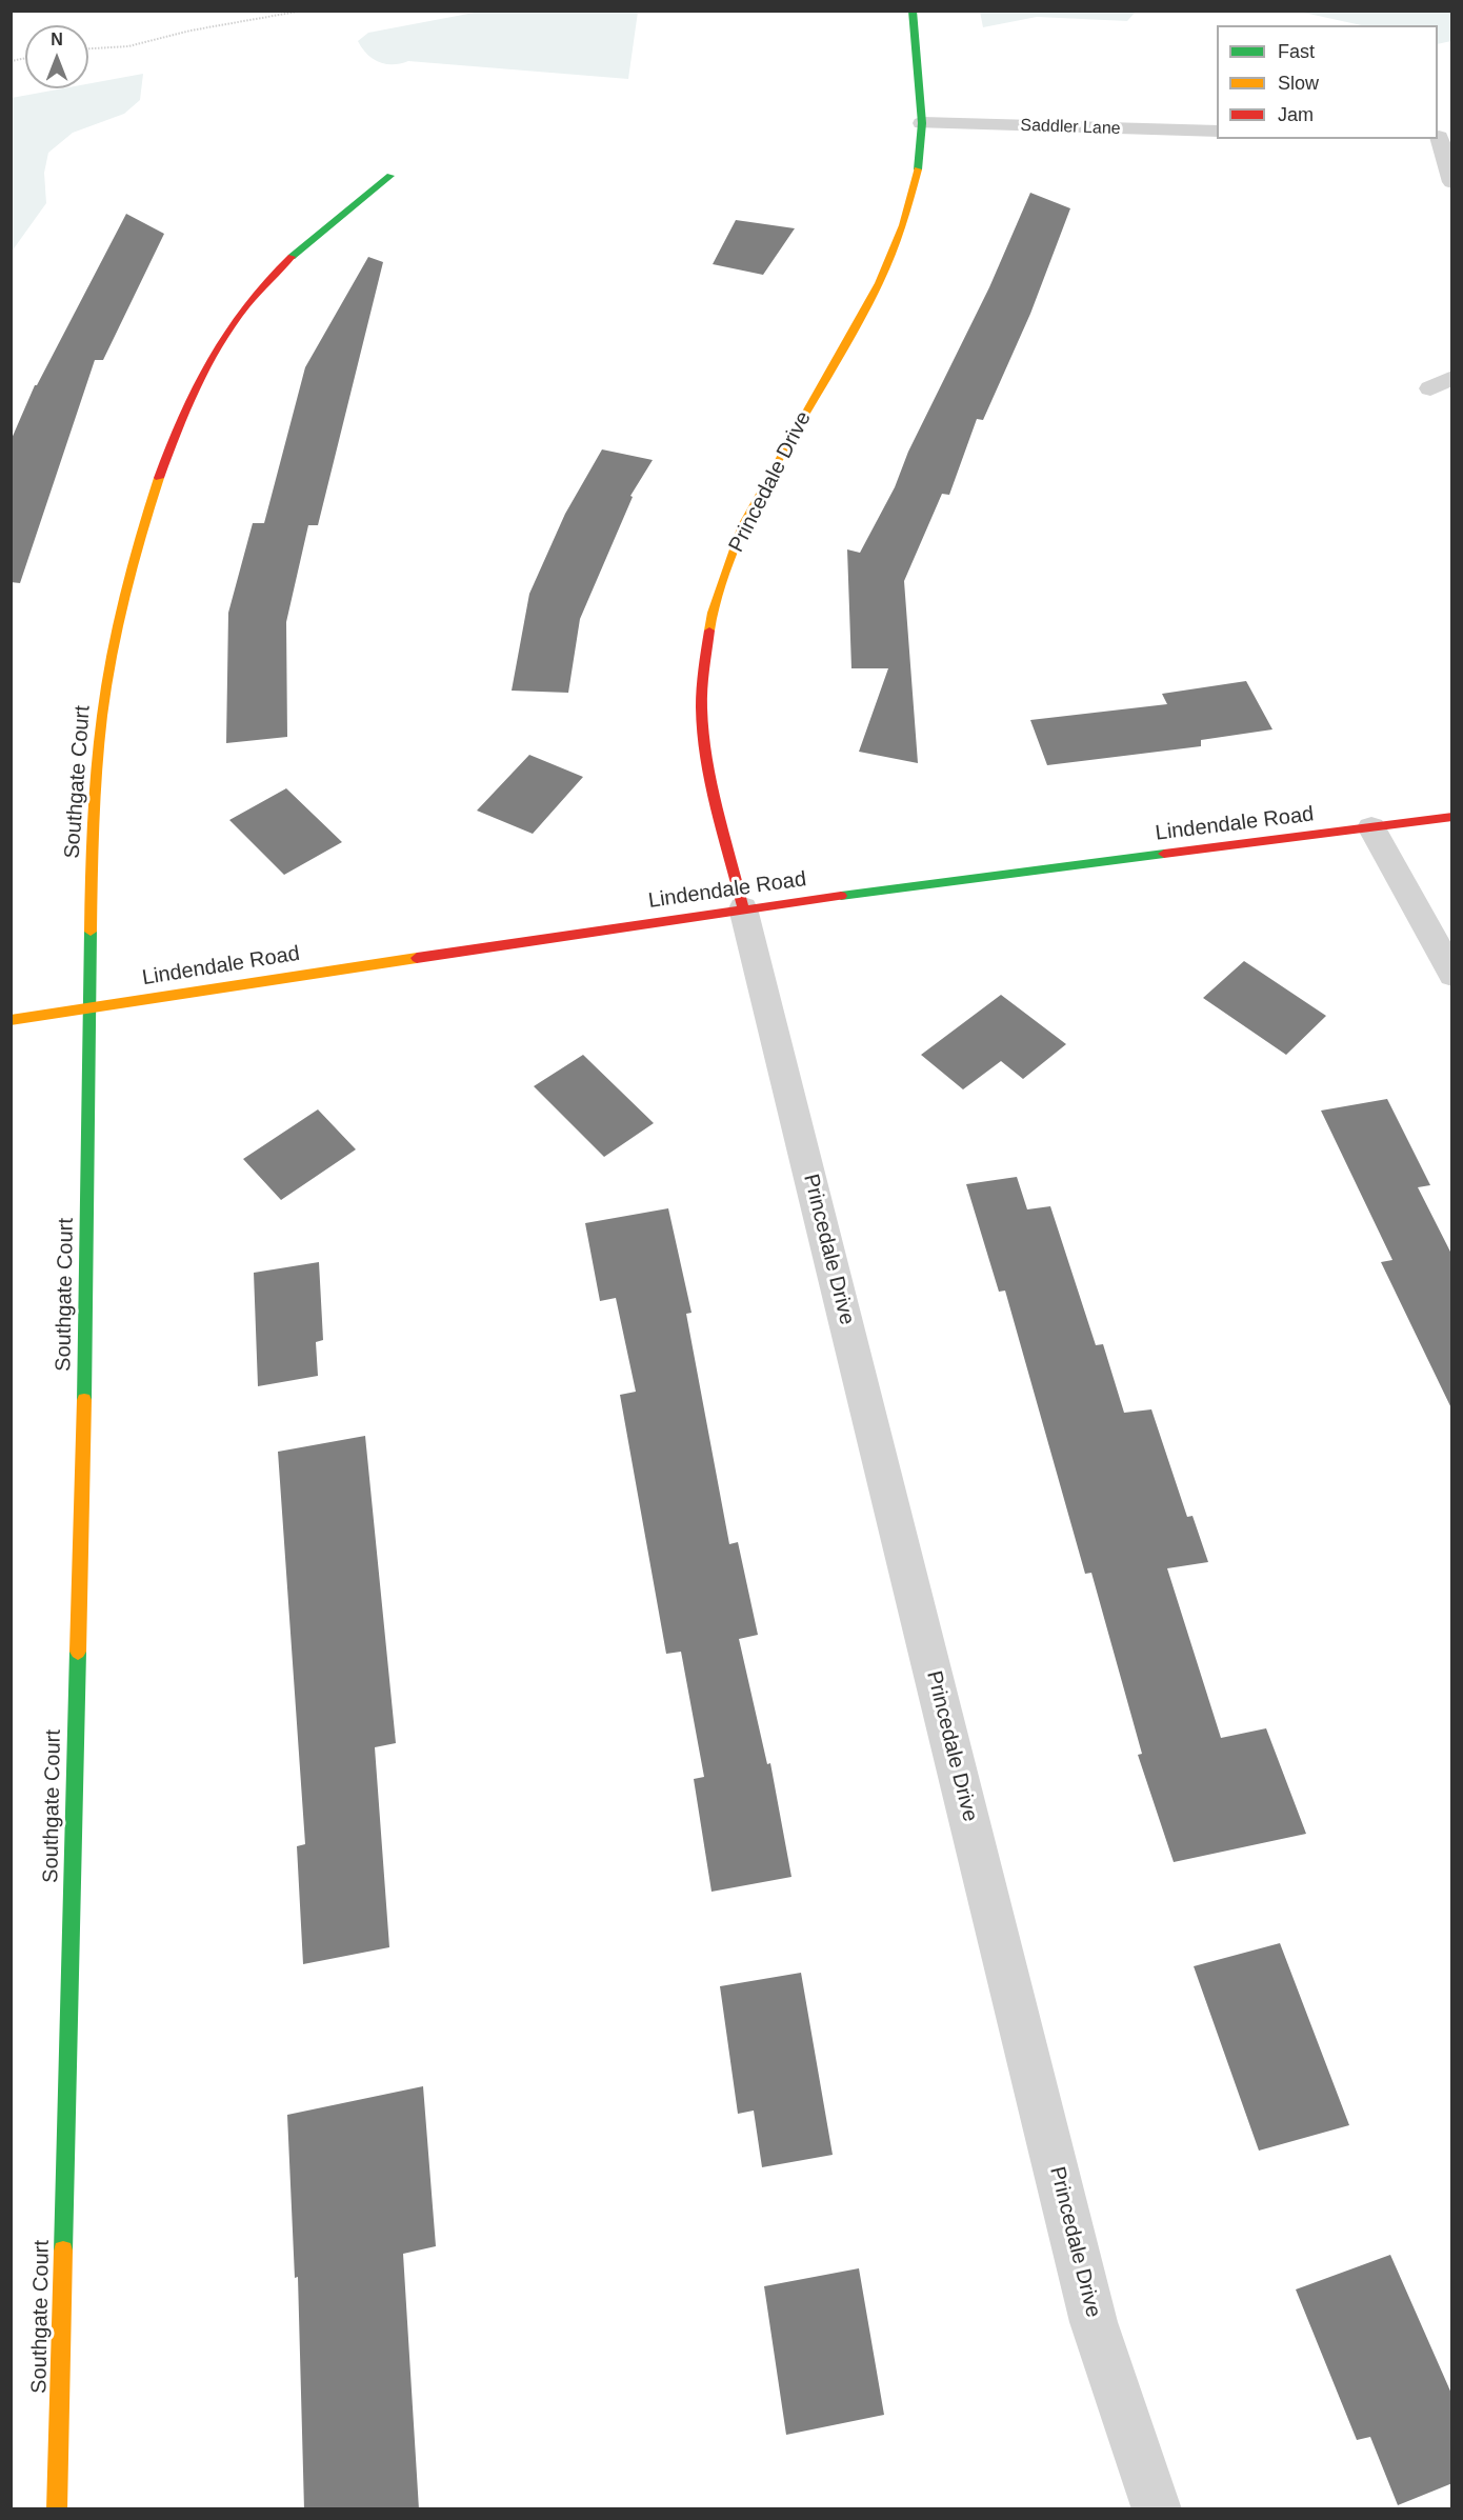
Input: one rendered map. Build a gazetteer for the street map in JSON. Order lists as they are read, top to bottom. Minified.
{"streets":{"street":["Saddler Lane","Princedale Drive","Southgate Court","Lindendale Road"]},"crossings":[["Saddler Lane","Princedale Drive"],["Princedale Drive","Lindendale Road"],["Southgate Court","Lindendale Road"]],"legend":["Fast","Slow","Jam"],"north":"top"}
